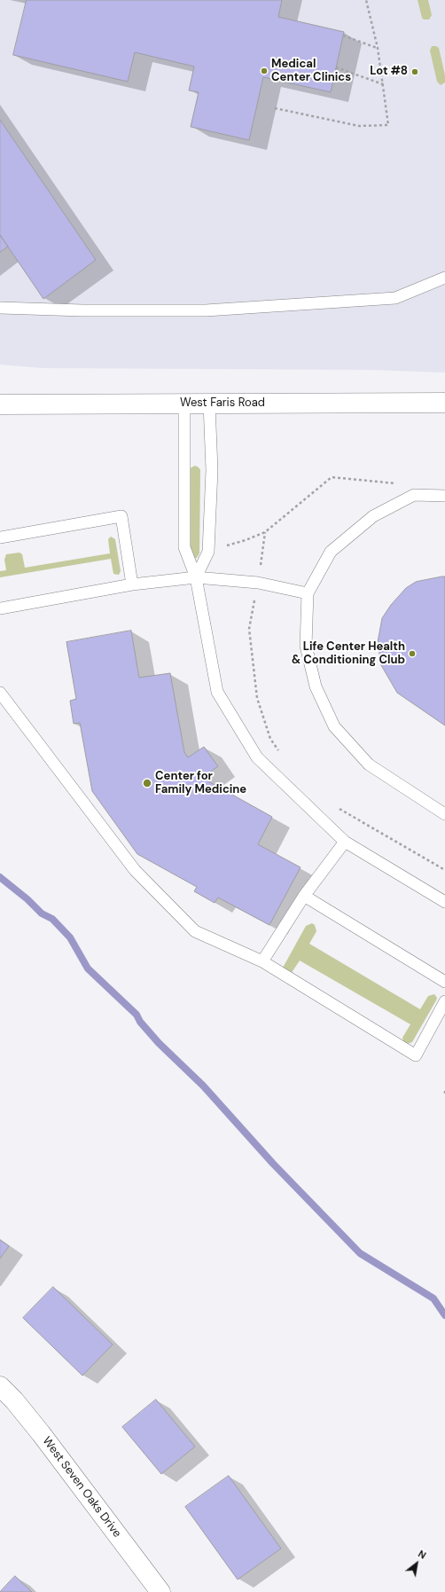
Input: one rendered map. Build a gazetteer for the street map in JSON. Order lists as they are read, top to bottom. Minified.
{"streets":{"main road":["West Faris Road","West Seven Oaks Drive"]},"places":["Medical Center Clinics","Lot #8","Life Center Health & Conditioning Club","Center for Family Medicine"],"north":"top right"}
